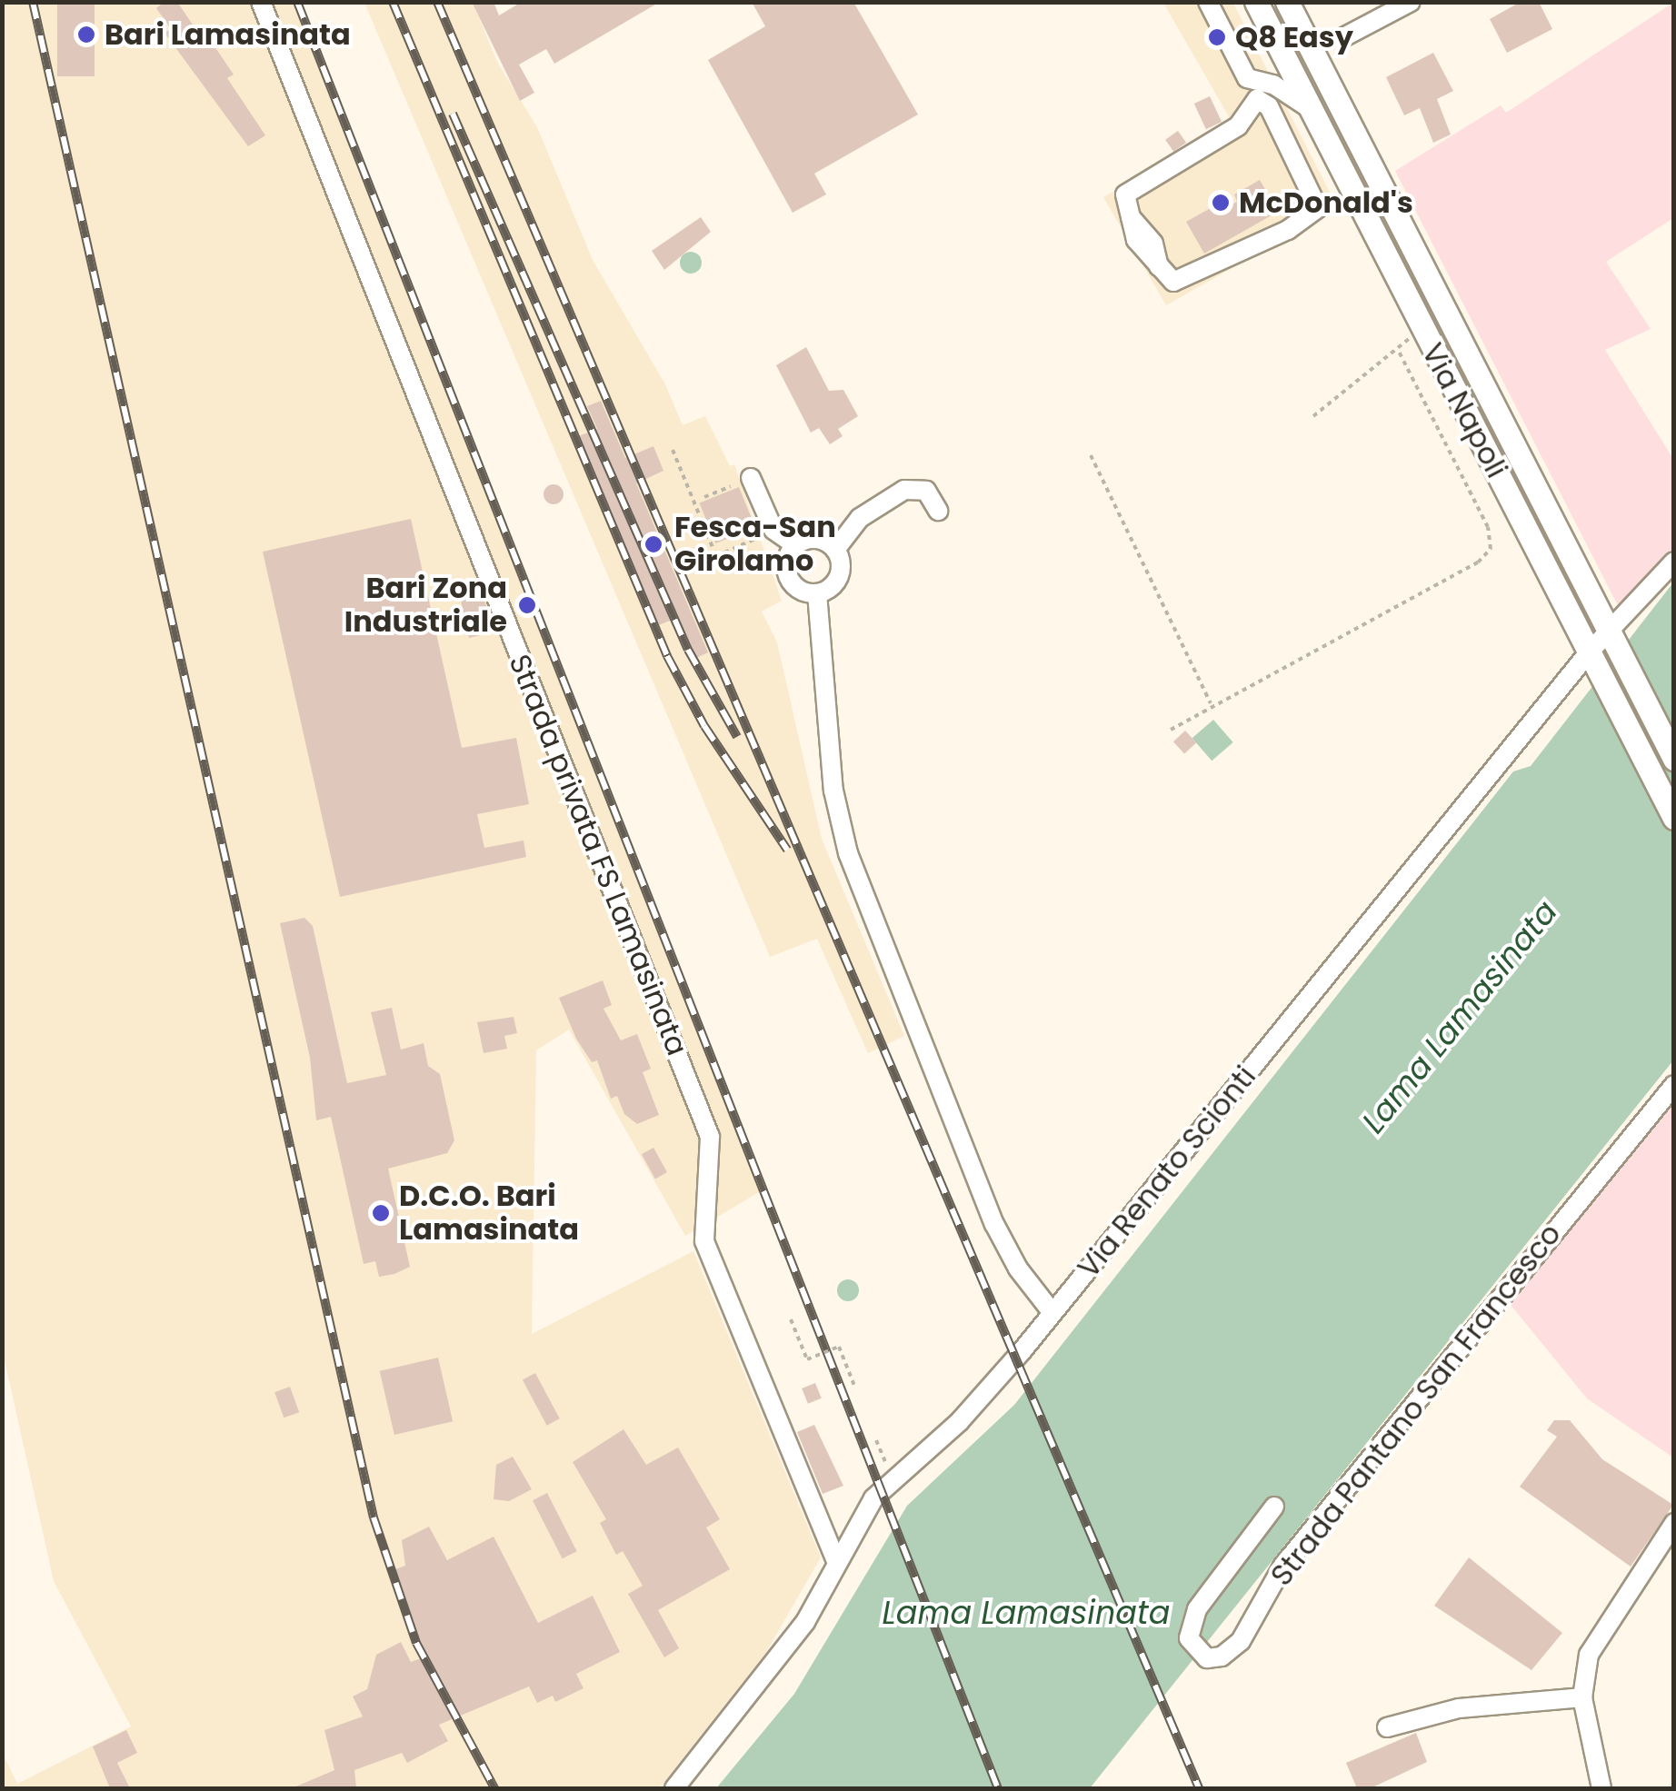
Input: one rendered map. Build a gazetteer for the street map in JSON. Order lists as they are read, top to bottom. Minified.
{"streets":{"main road":["Via Napoli"],"street":["Strada privata FS Lamasinata","Via Renato Scionti","Strada Pantano San Francesco"]},"crossings":[["Via Napoli","Via Renato Scionti"],["Strada privata FS Lamasinata","Via Renato Scionti"]],"water":["Lama Lamasinata"],"places":["Bari Lamasinata","Q8 Easy","McDonald's","Fesca-San Girolamo","Bari Zona Industriale","D.C.O. Bari Lamasinata"]}
